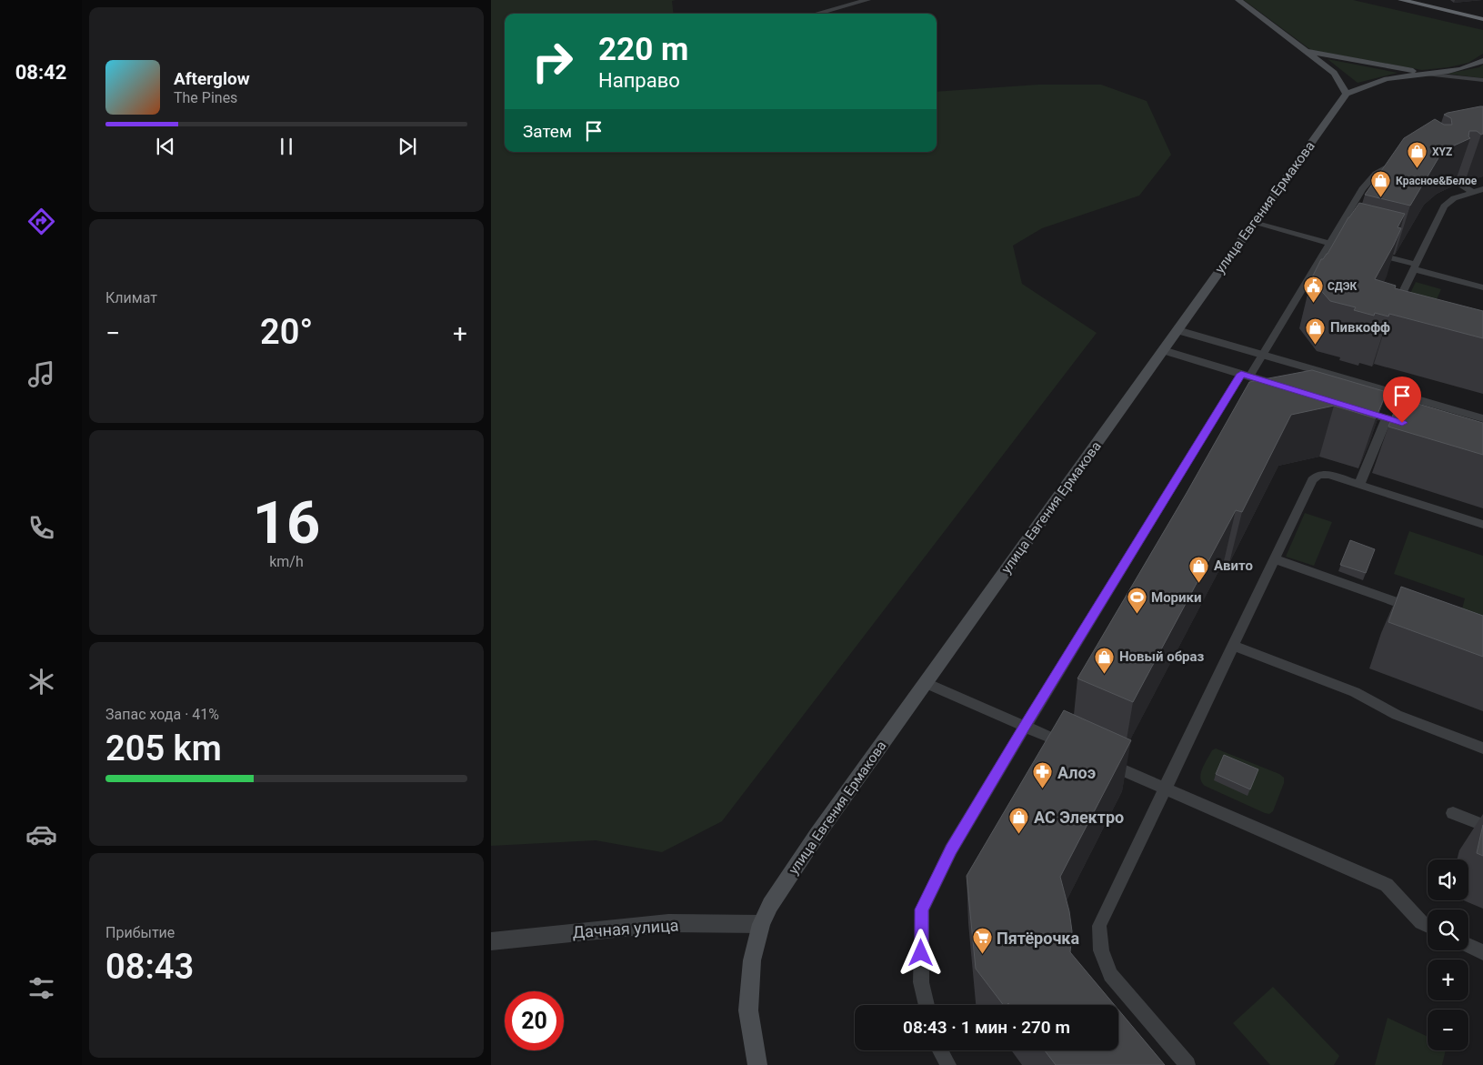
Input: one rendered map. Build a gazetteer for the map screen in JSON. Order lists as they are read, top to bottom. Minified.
{"streets":{"main road":["улица Евгения Ермакова"],"street":["Дачная улица"]},"crossings":[["улица Евгения Ермакова","Дачная улица"]],"places":{"shop":["XYZ","Красное&Белое","Пивкофф","Авито","Новый образ","АС Электро"],"public building":["СДЭК"],"sports":["Морики"],"pharmacy":["Алоэ"],"supermarket":["Пятёрочка"]},"page":{"tabs":"08:42","turn":["220 m","Направо"],"song":["Afterglow","The Pines"],"then":"Затем","tile":["Климат",["16","km/h"],["Запас хода · 41%","205 km"],["Прибытие","08:43"]],"heat":["−","20°","+"],"map_buttons":["+","−"],"limit":"20","trip":"08:43 · 1 мин · 270 m"}}
